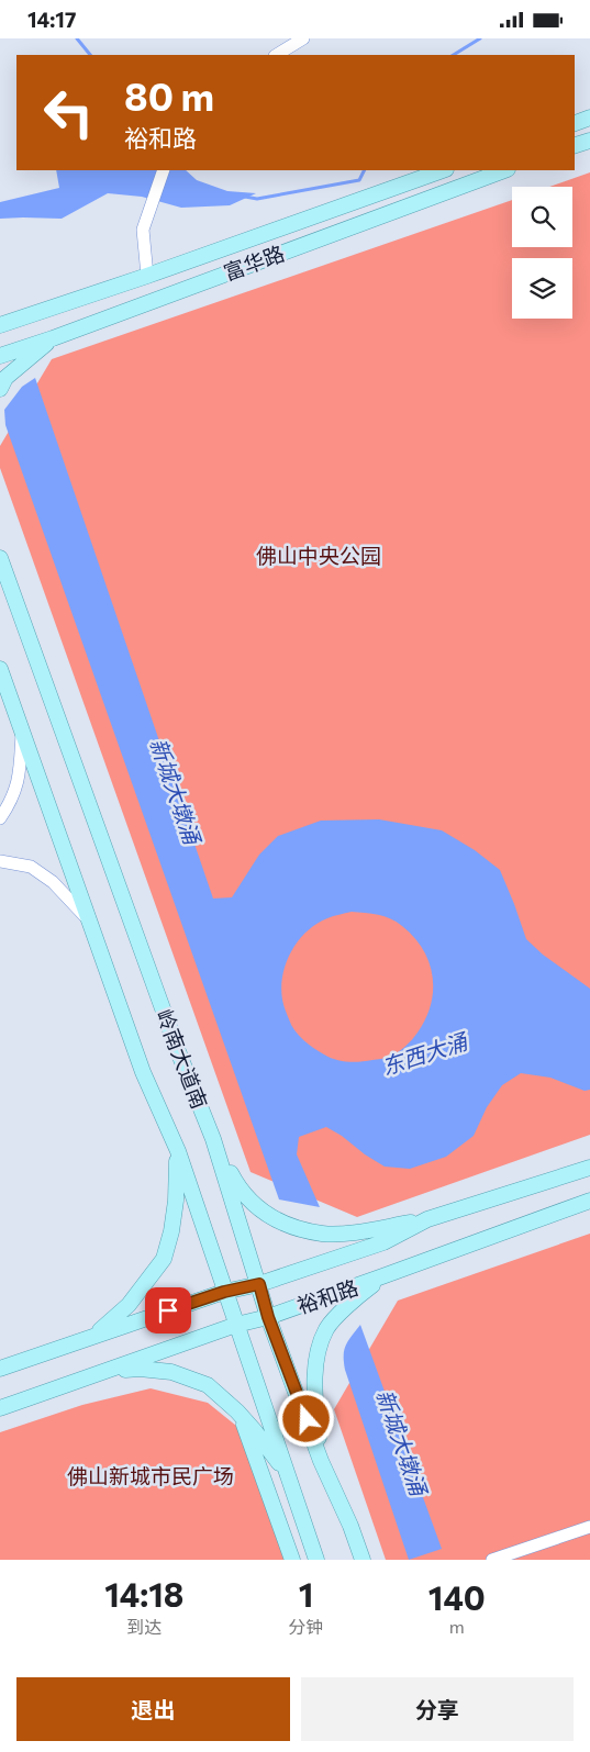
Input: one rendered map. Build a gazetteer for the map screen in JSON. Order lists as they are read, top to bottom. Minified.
{"streets":{"main road":["富华路","岭南大道南","裕和路"]},"crossings":[["岭南大道南","裕和路"]],"water":["新城大墩涌","东西大涌"],"parks":["佛山中央公园","佛山新城市民广场"],"page":{"status":"14:17","turn":["80 m","裕和路"],"eta":["14:18","到达","1","分钟","140","m"],"buttons":["退出","分享"]}}
